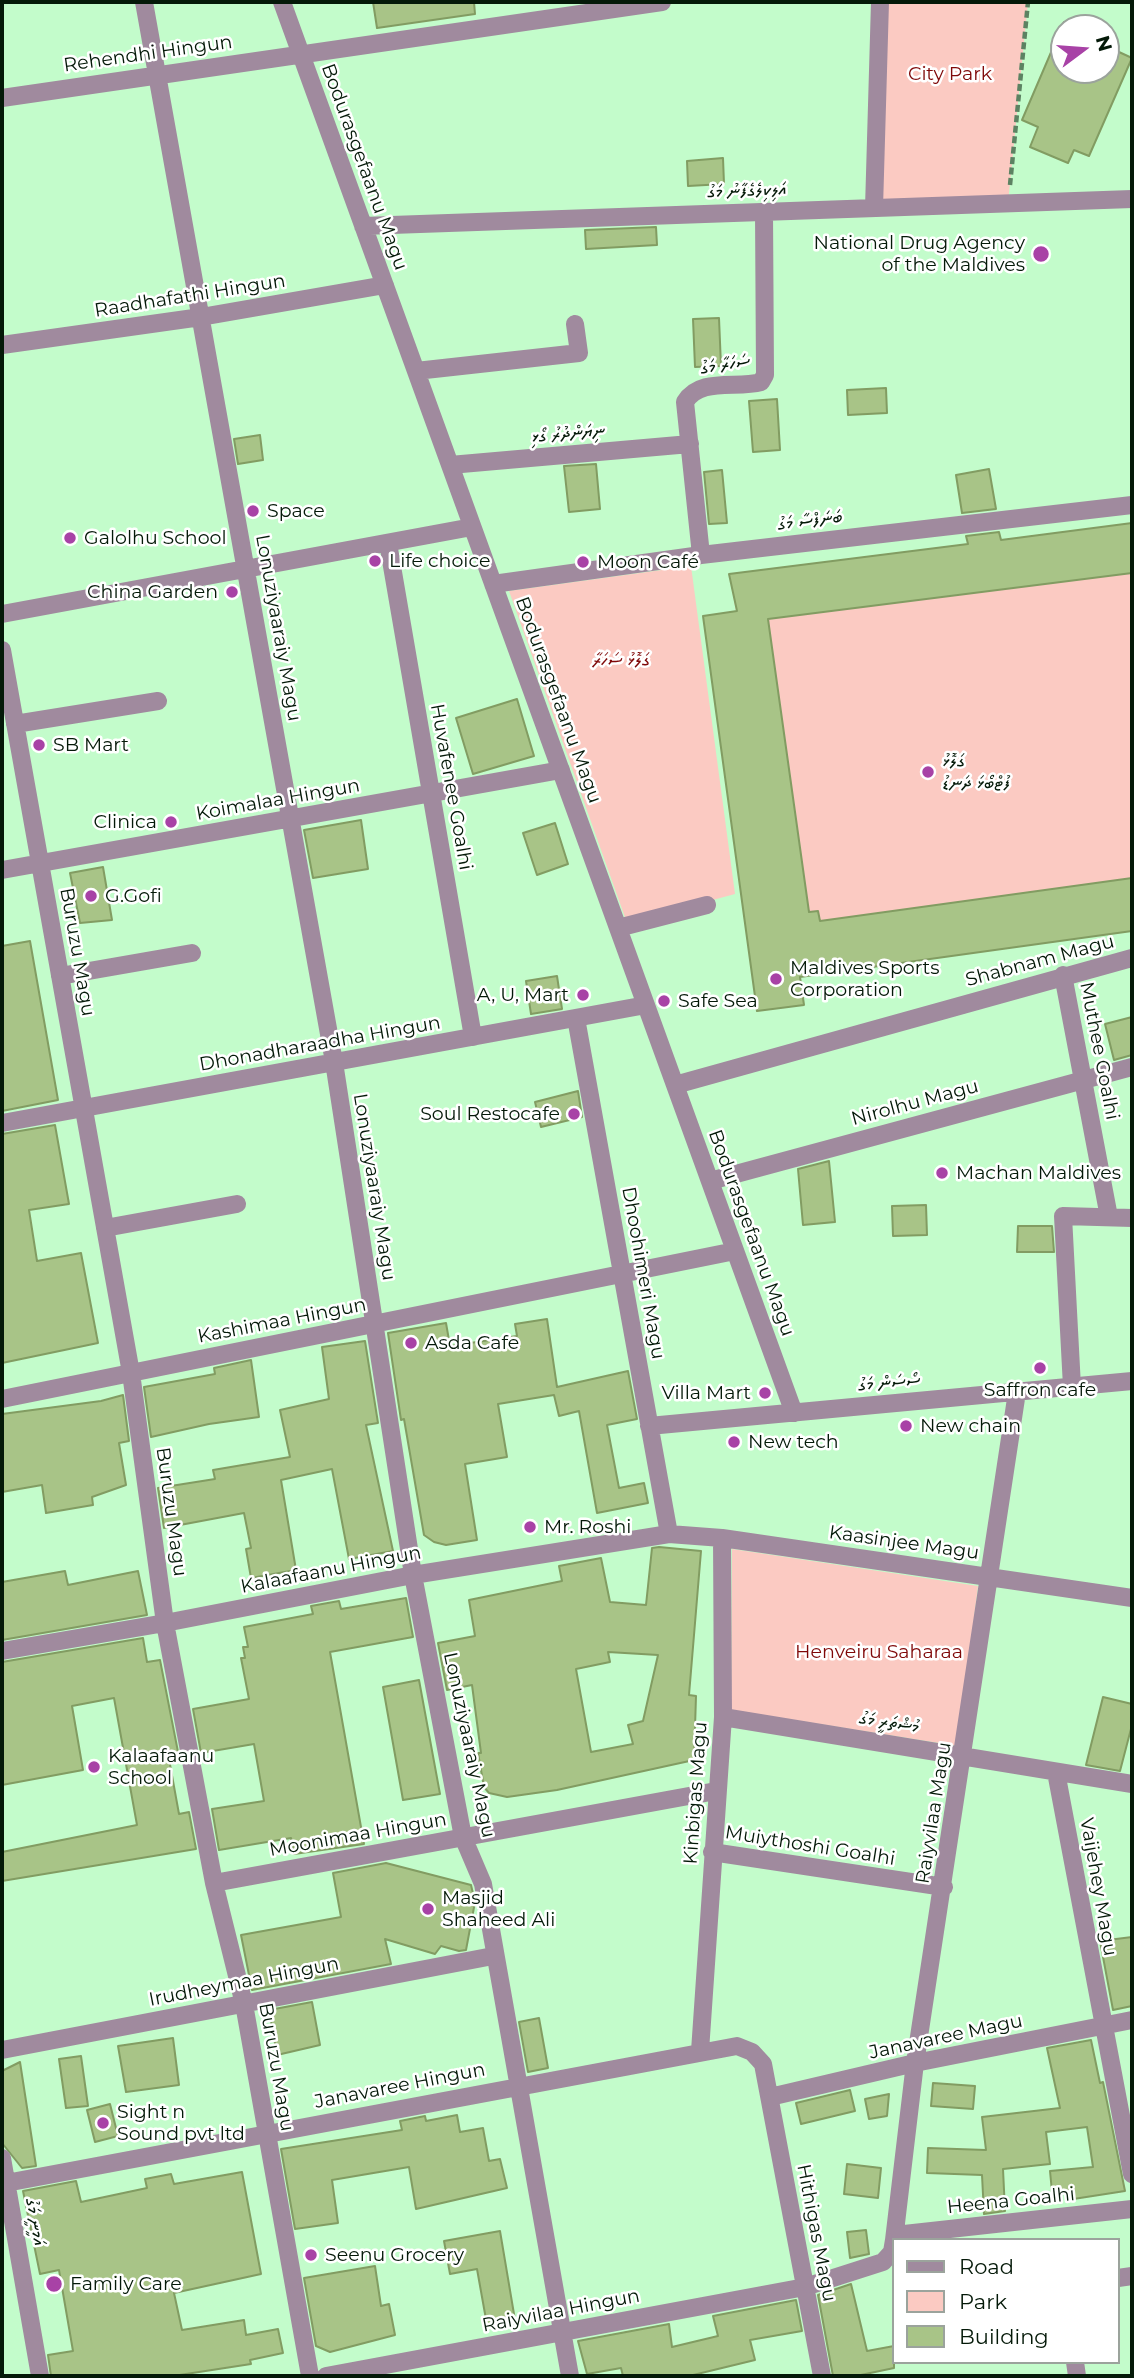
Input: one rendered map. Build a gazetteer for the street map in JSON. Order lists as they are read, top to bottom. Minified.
{"streets":{"street":["Rehendhi Hingun","Bodurasgefaanu Magu","އަލިކިލެގެފާނު މަގު","Raadhafathi Hingun","ސަހަރާ މަގު","ނިޔަންދުރު ގޯޅި","ބަނަފްސާ މަގު","Lonuziyaaraiy Magu","Huvafenee Goalhi","Koimalaa Hingun","Buruzu Magu","Shabnam Magu","Dhonadharaadha Hingun","Muthee Goalhi","Nirolhu Magu","Dhoohimeri Magu","Kashimaa Hingun","ސޯސަން މަގު","Kaasinjee Magu","Kalaafaanu Hingun","މުޝްތަރީ މަގު","Kinbigas Magu","Raiyvilaa Magu","Moonimaa Hingun","Muiythoshi Goalhi","Vaijehey Magu","Irudheymaa Hingun","Janavaree Magu","Janavaree Hingun","Heena Goalhi","އަމީނީ މަގު","Hithigas Magu","Raiyvilaa Hingun"]},"crossings":[["Rehendhi Hingun","Bodurasgefaanu Magu"],["Rehendhi Hingun","Lonuziyaaraiy Magu"],["Bodurasgefaanu Magu","އަލިކިލެގެފާނު މަގު"],["Bodurasgefaanu Magu","Raadhafathi Hingun"],["Bodurasgefaanu Magu","ނިޔަންދުރު ގޯޅި"],["Bodurasgefaanu Magu","ބަނަފްސާ މަގު"],["Bodurasgefaanu Magu","Koimalaa Hingun"],["Bodurasgefaanu Magu","Shabnam Magu"],["Bodurasgefaanu Magu","Dhonadharaadha Hingun"],["Bodurasgefaanu Magu","Nirolhu Magu"],["Bodurasgefaanu Magu","Kashimaa Hingun"],["Bodurasgefaanu Magu","ސޯސަން މަގު"],["އަލިކިލެގެފާނު މަގު","ސަހަރާ މަގު"],["Raadhafathi Hingun","Lonuziyaaraiy Magu"],["ސަހަރާ މަގު","ނިޔަންދުރު ގޯޅި"],["ސަހަރާ މަގު","ބަނަފްސާ މަގު"],["Lonuziyaaraiy Magu","Koimalaa Hingun"],["Lonuziyaaraiy Magu","Dhonadharaadha Hingun"],["Lonuziyaaraiy Magu","Kashimaa Hingun"],["Lonuziyaaraiy Magu","Kalaafaanu Hingun"],["Lonuziyaaraiy Magu","Moonimaa Hingun"],["Lonuziyaaraiy Magu","Irudheymaa Hingun"],["Lonuziyaaraiy Magu","Janavaree Hingun"],["Lonuziyaaraiy Magu","Raiyvilaa Hingun"],["Huvafenee Goalhi","Koimalaa Hingun"],["Huvafenee Goalhi","Dhonadharaadha Hingun"],["Koimalaa Hingun","Buruzu Magu"],["Buruzu Magu","Dhonadharaadha Hingun"],["Buruzu Magu","Kashimaa Hingun"],["Buruzu Magu","Kalaafaanu Hingun"],["Buruzu Magu","Moonimaa Hingun"],["Buruzu Magu","Irudheymaa Hingun"],["Buruzu Magu","Janavaree Hingun"],["Shabnam Magu","Muthee Goalhi"],["Dhonadharaadha Hingun","Dhoohimeri Magu"],["Muthee Goalhi","Nirolhu Magu"],["Dhoohimeri Magu","Kashimaa Hingun"],["Dhoohimeri Magu","ސޯސަން މަގު"],["Dhoohimeri Magu","Kaasinjee Magu"],["Dhoohimeri Magu","Kalaafaanu Hingun"],["ސޯސަން މަގު","Raiyvilaa Magu"],["Kaasinjee Magu","Kalaafaanu Hingun"],["Kaasinjee Magu","Kinbigas Magu"],["Kaasinjee Magu","Raiyvilaa Magu"],["މުޝްތަރީ މަގު","Kinbigas Magu"],["މުޝްތަރީ މަގު","Raiyvilaa Magu"],["މުޝްތަރީ މަގު","Vaijehey Magu"],["Kinbigas Magu","Moonimaa Hingun"],["Kinbigas Magu","Muiythoshi Goalhi"],["Kinbigas Magu","Janavaree Hingun"],["Raiyvilaa Magu","Muiythoshi Goalhi"],["Raiyvilaa Magu","Janavaree Magu"],["Raiyvilaa Magu","Heena Goalhi"],["Vaijehey Magu","Janavaree Magu"],["Janavaree Magu","Janavaree Hingun"],["Janavaree Magu","Hithigas Magu"],["Janavaree Hingun","އަމީނީ މަގު"],["Janavaree Hingun","Hithigas Magu"],["Hithigas Magu","Raiyvilaa Hingun"]],"parks":["City Park","ގަލޮޅު ސަހަރާ","Henveiru Saharaa"],"places":["National Drug Agency of the Maldives","Space","Galolhu School","Life choice","Moon Café","China Garden","SB Mart","ގަލޮޅު ފުޓްބޯޅަ ދަނޑު","Clinica","G.Gofi","Maldives Sports Corporation","A, U, Mart","Safe Sea","Soul Restocafe","Machan Maldives","Asda Cafe","Saffron cafe","Villa Mart","New chain","New tech","Mr. Roshi","Kalaafaanu School","Masjid Shaheed Ali","Sight n Sound pvt ltd","Seenu Grocery","Family Care"],"legend":["Road","Park","Building"],"north":"right"}
